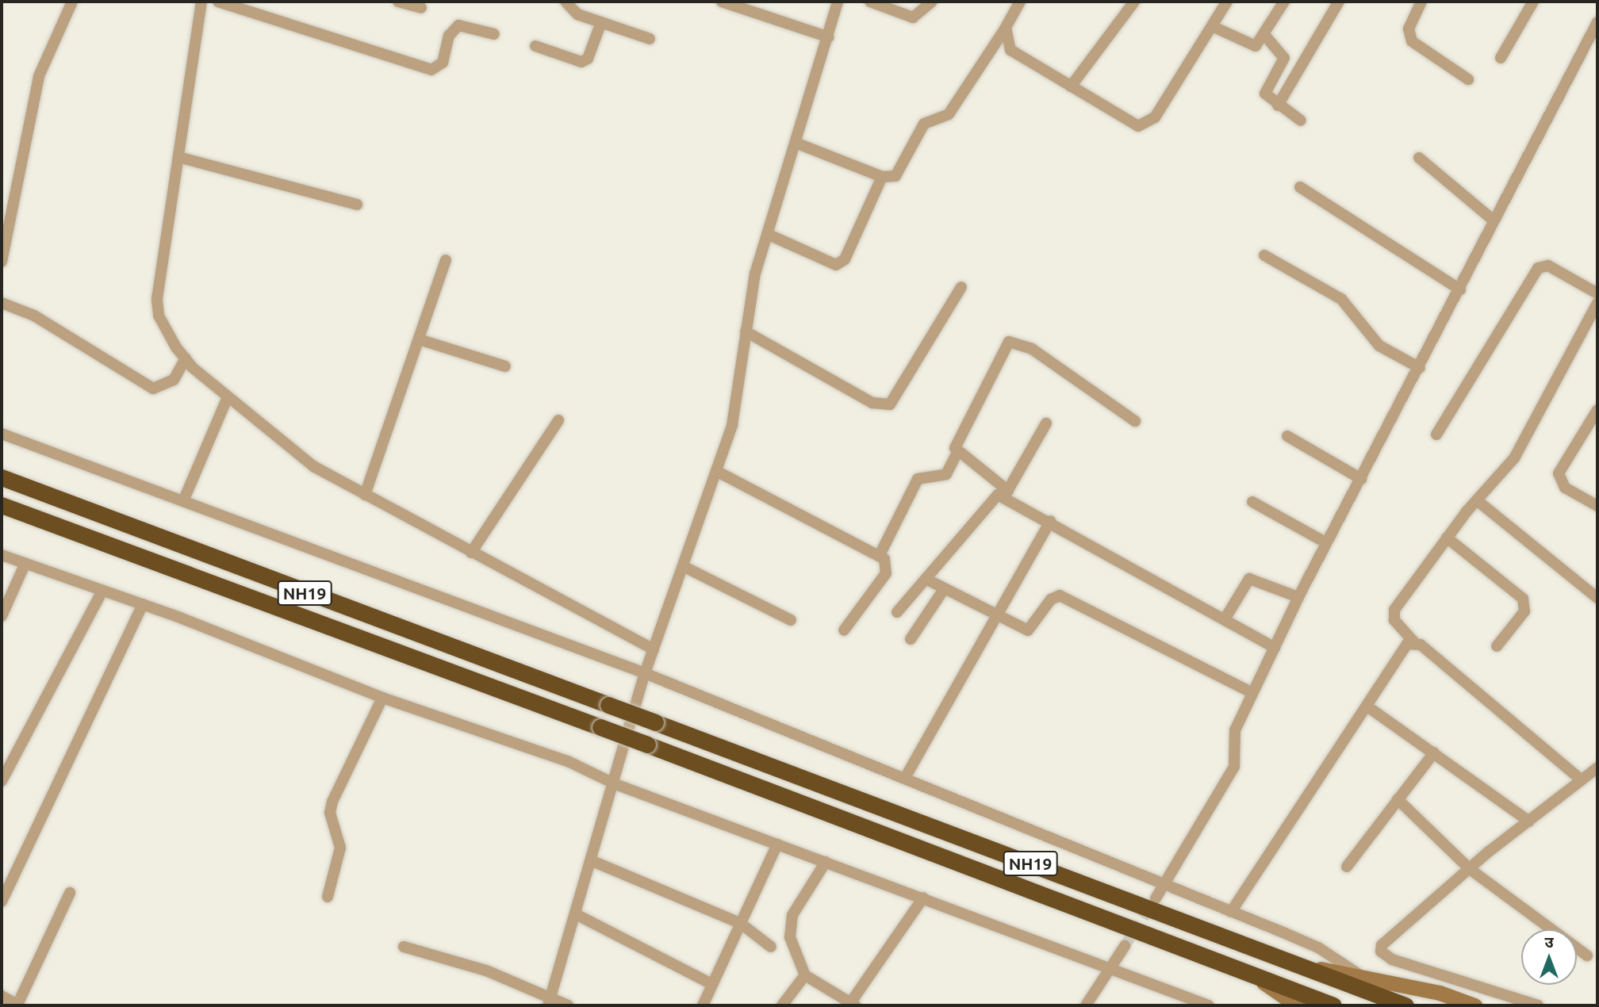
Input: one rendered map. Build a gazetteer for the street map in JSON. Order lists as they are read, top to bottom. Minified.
{"streets":{"highway":["NH19"]},"north":"top"}
